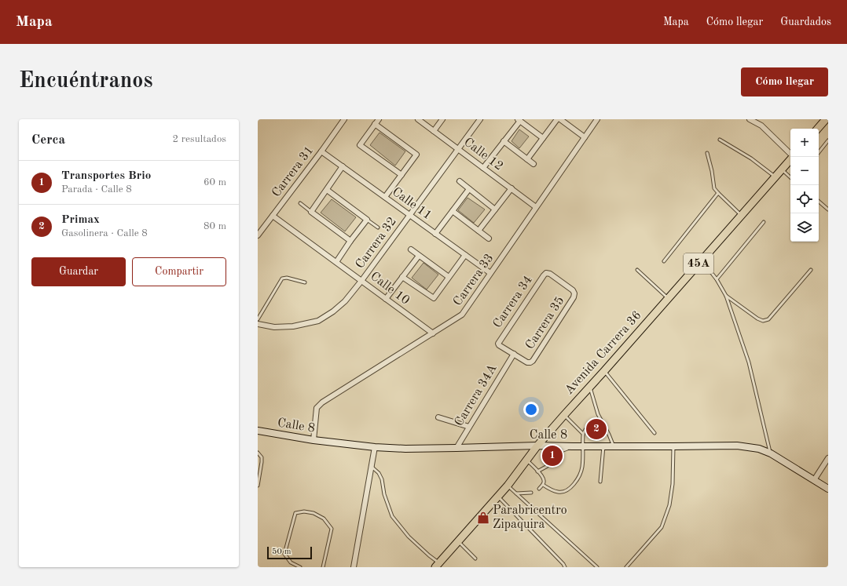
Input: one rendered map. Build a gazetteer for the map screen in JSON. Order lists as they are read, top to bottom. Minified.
{"streets":{"main road":["45A","Avenida Carrera 36","Calle 8"],"street":["Calle 12","Carrera 31","Calle 11","Carrera 32","Carrera 33","Calle 10","Carrera 34","Carrera 35","Carrera 34A"]},"crossings":[["Calle 12","Carrera 32"],["Calle 12","Carrera 33"],["Carrera 31","Calle 11"],["Carrera 31","Calle 10"],["Calle 11","Carrera 32"],["Calle 11","Carrera 33"],["Carrera 32","Calle 10"],["Carrera 33","Calle 10"],["Carrera 33","Calle 8"],["Carrera 34","Carrera 35"],["Carrera 34","Carrera 34A"],["Carrera 35","Carrera 34A"],["Avenida Carrera 36","Calle 8"],["Carrera 34A","Calle 8"]],"places":{"shop":["Parabricentro Zipaquira"]},"scale_bar":"50 m","page":{"header":"Mapa","nav":["Mapa","Cómo llegar","Guardados"],"buttons":["Cómo llegar",["Guardar","Compartir"]],"title":"Encuéntranos","heading":["Cerca","2 resultados"],"map_buttons":["+","−"],"list":[{"mark":"1","name":"Transportes Brio","note":"Parada · Calle 8","value":"60 m"},{"mark":"2","name":"Primax","note":"Gasolinera · Calle 8","value":"80 m"}],"pins":["2","1"],"scale":"50 m"}}
